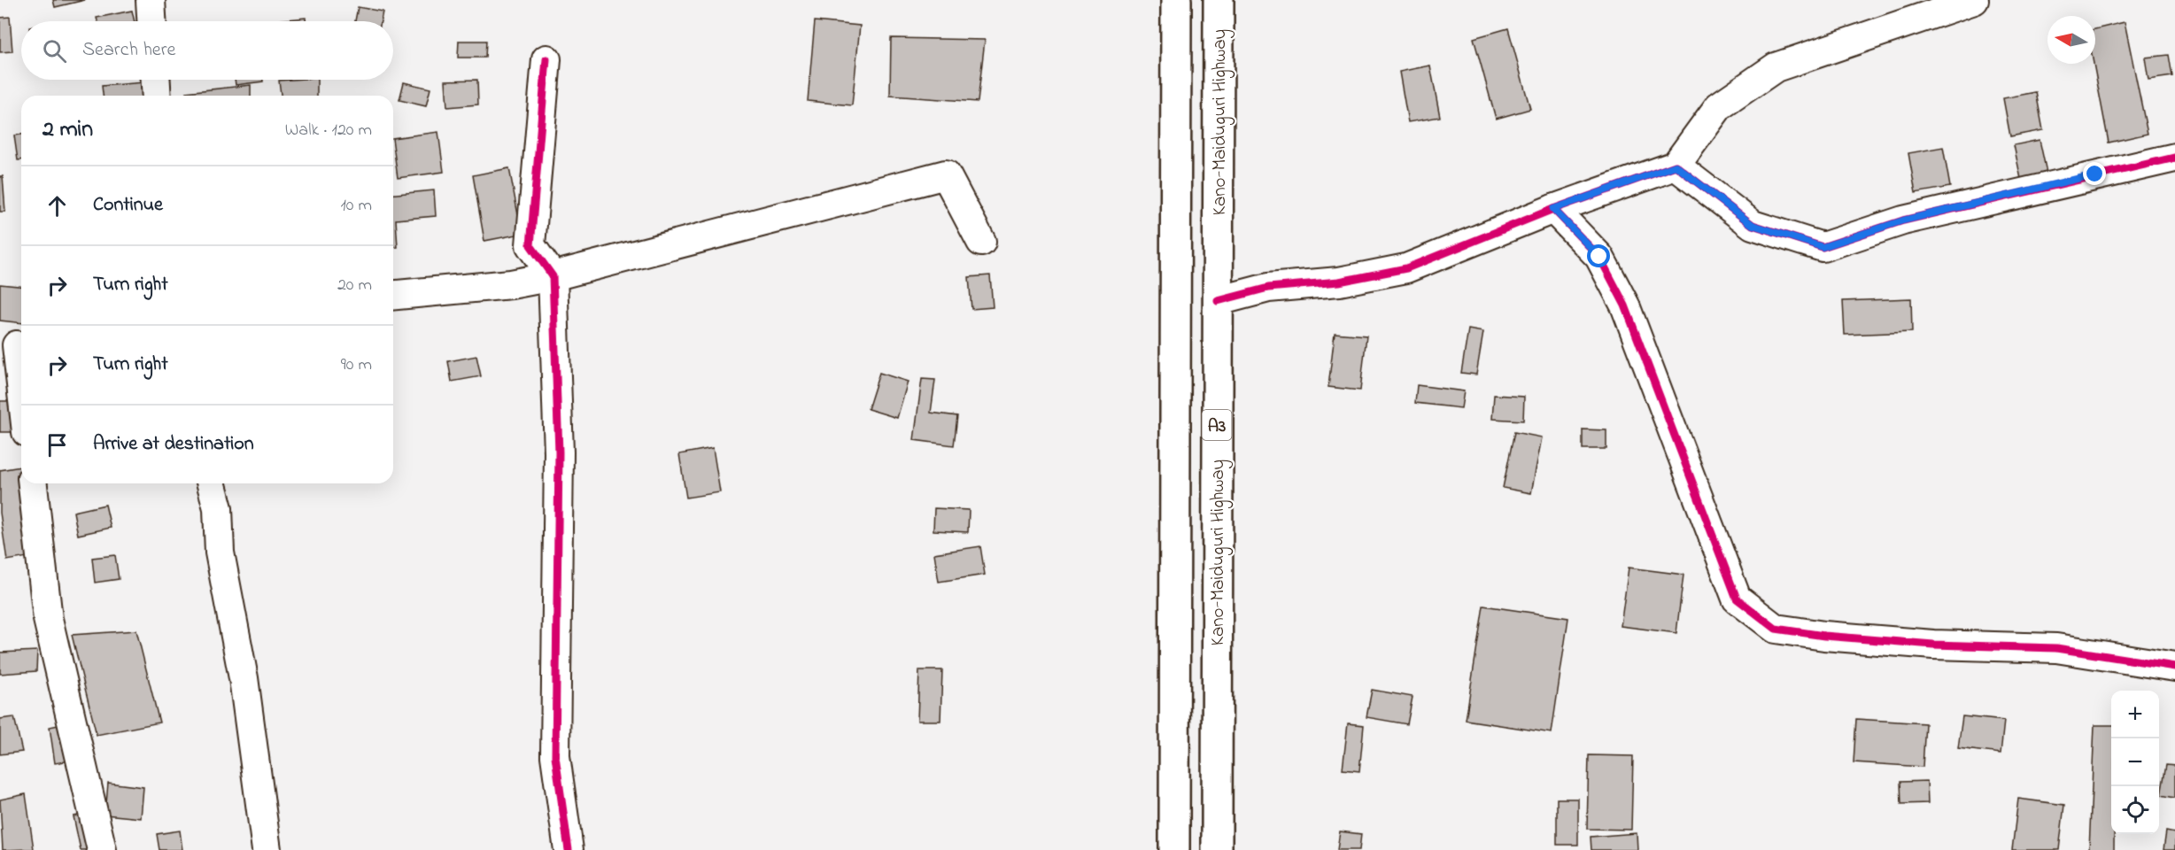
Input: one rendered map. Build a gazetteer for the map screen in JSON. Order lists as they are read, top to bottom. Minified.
{"streets":{"highway":["Kano-Maiduguri Highway","A3"]},"north":"left","page":{"search":"Search here","heading":["2 min","Walk · 120 m"],"list":[["Continue","10 m"],["Turn right","20 m"],["Turn right","90 m"],"Arrive at destination"],"map_buttons":["+","−"]}}
